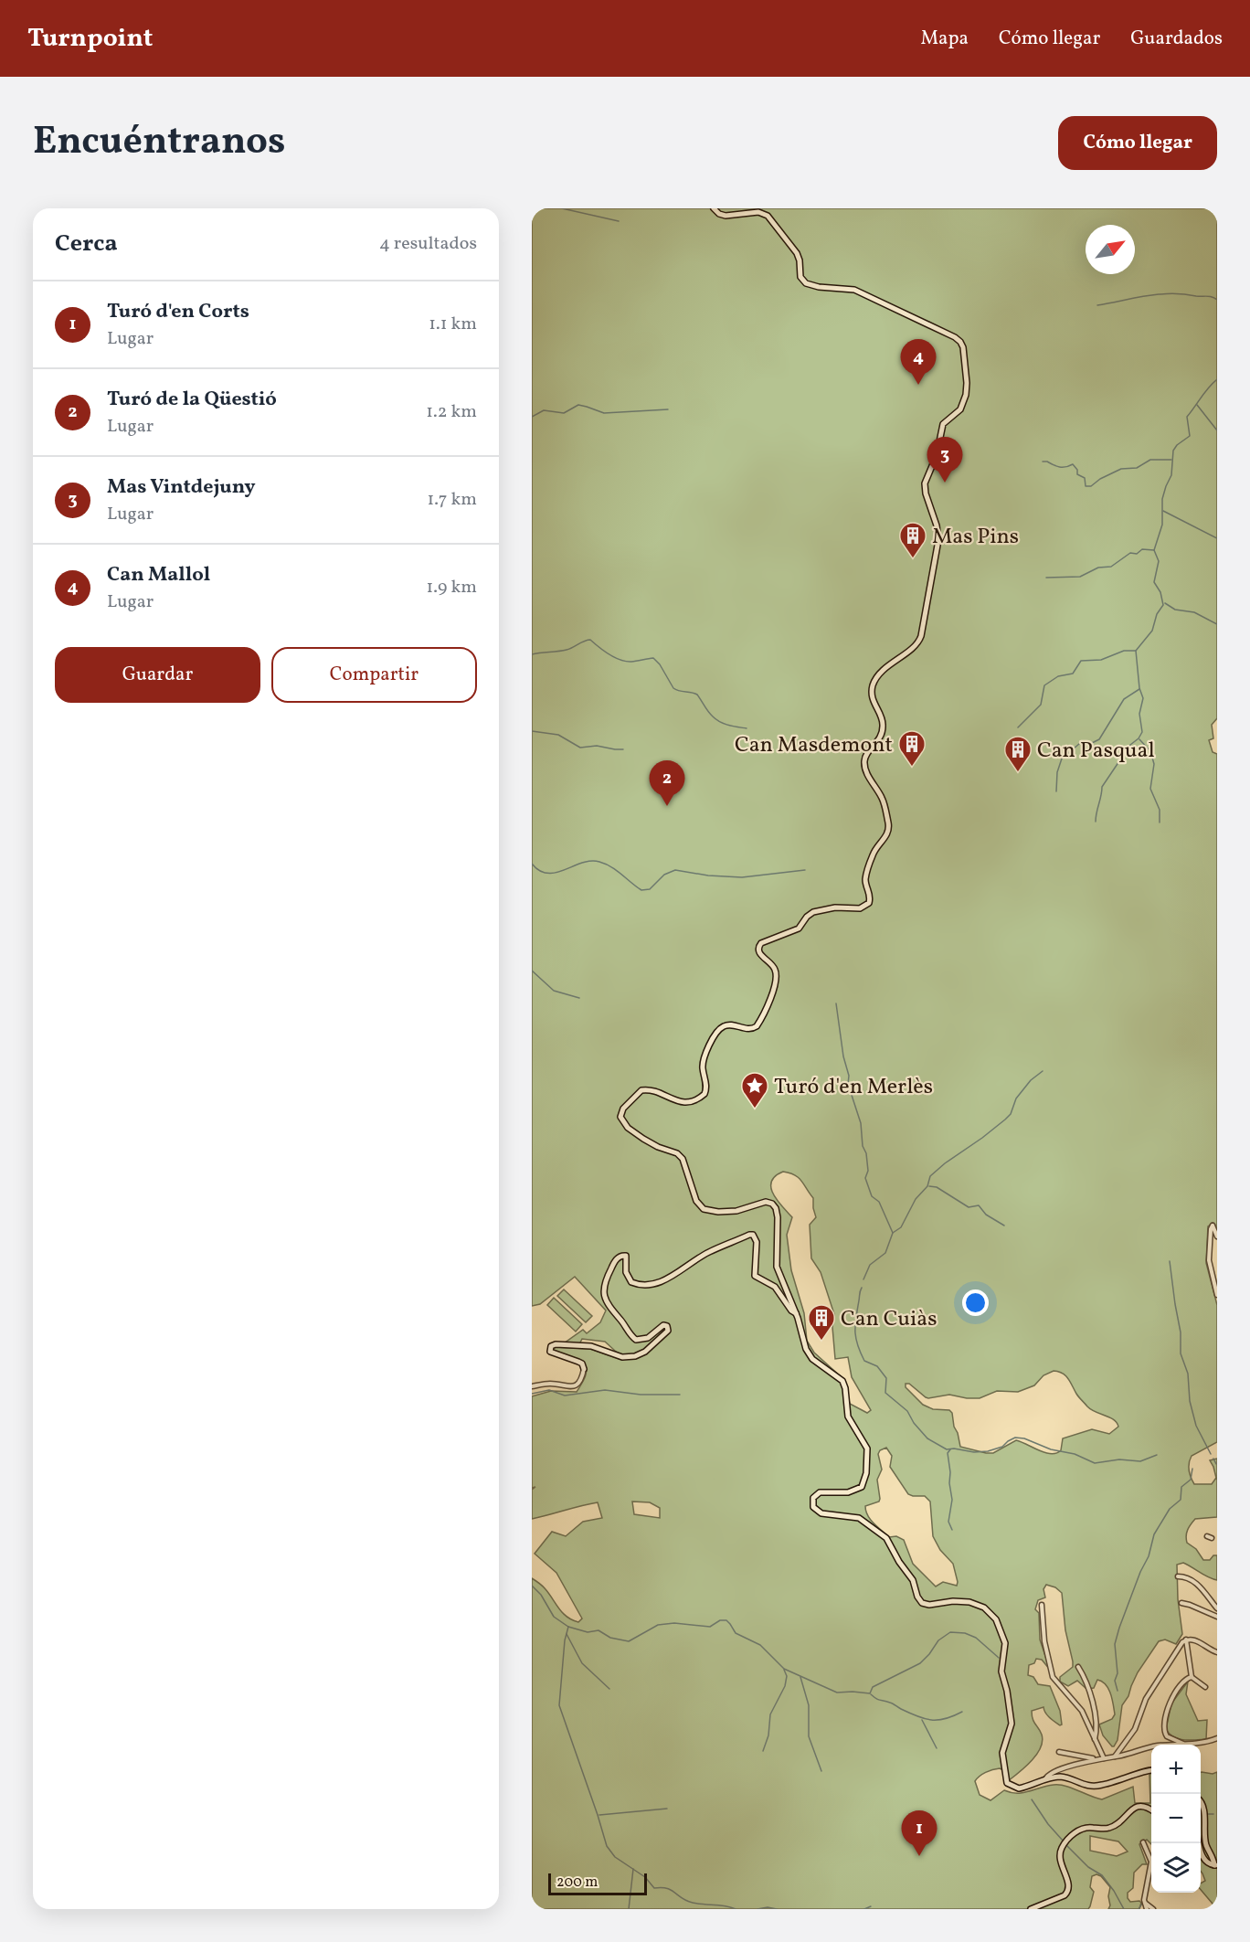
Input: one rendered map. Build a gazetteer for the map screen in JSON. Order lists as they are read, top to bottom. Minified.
{"places":{"building":["Mas Pins","Can Masdemont","Can Pasqual","Can Cuiàs"],"place":["Turó d'en Merlès"]},"scale_bar":"200 m","north":"top right","page":{"header":"Turnpoint","nav":["Mapa","Cómo llegar","Guardados"],"title":"Encuéntranos","buttons":["Cómo llegar",["Guardar","Compartir"]],"heading":["Cerca","4 resultados"],"list":[{"mark":"1","name":"Turó d'en Corts","note":"Lugar","value":"1.1 km"},{"mark":"2","name":"Turó de la Qüestió","note":"Lugar","value":"1.2 km"},{"mark":"3","name":"Mas Vintdejuny","note":"Lugar","value":"1.7 km"},{"mark":"4","name":"Can Mallol","note":"Lugar","value":"1.9 km"}],"pins":["4","3","2","1"],"map_buttons":["+","−"],"scale":"200 m"}}
